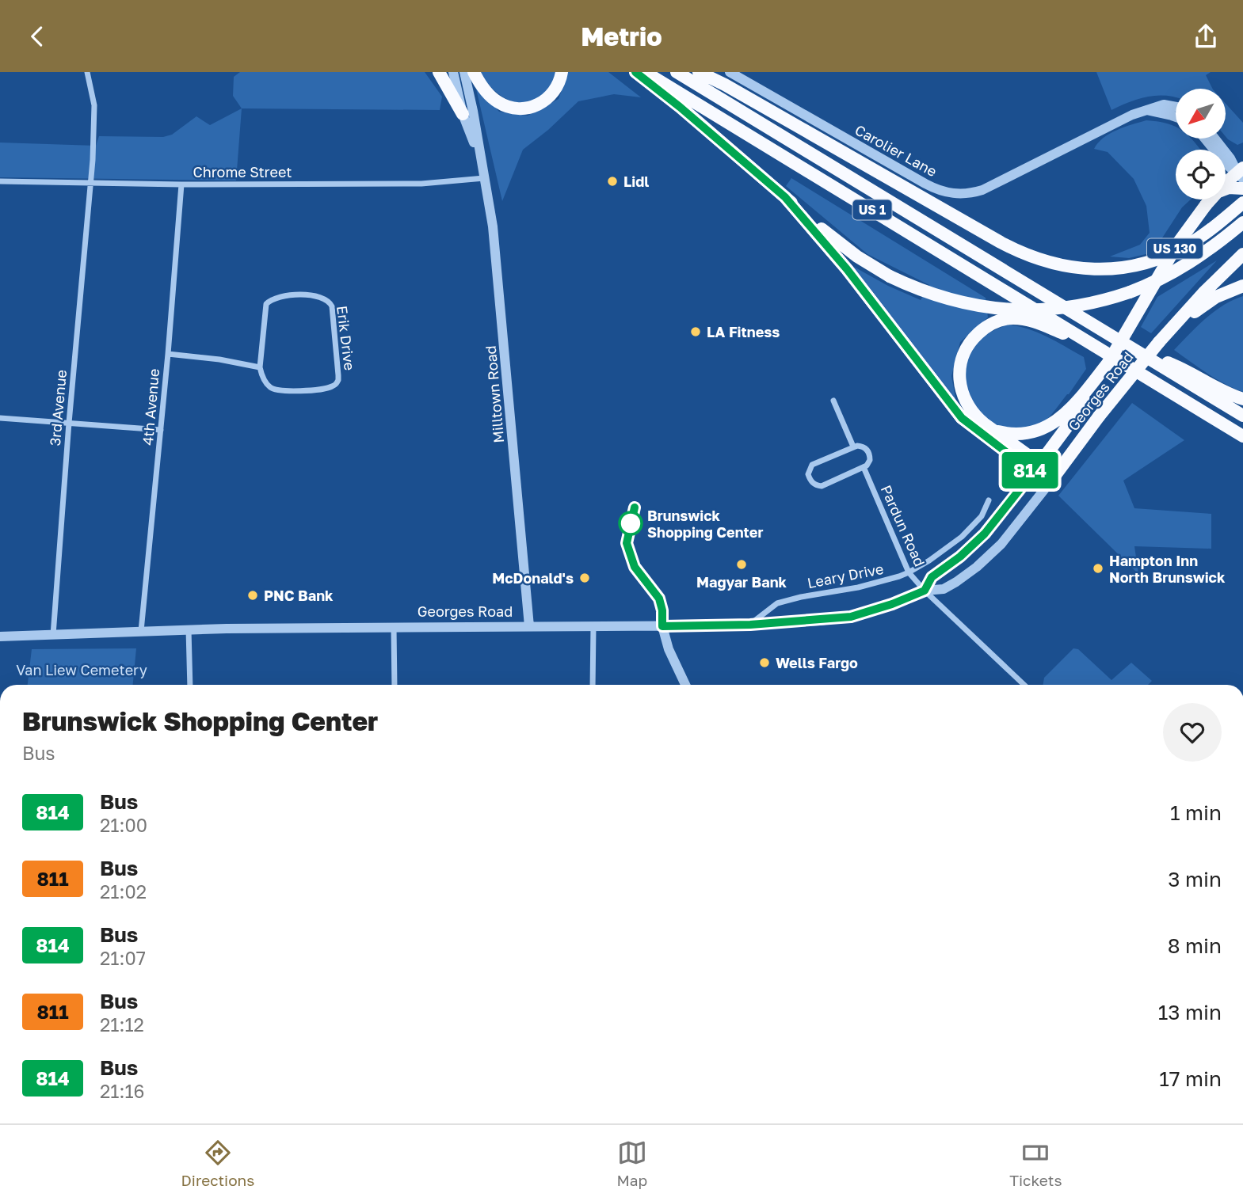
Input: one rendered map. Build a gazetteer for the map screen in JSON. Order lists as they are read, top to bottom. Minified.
{"streets":{"highway":["US 1","US 130","Georges Road"],"street":["Carolier Lane","Chrome Street","Erik Drive","Milltown Road","4th Avenue","3rd Avenue","Pardun Road","Leary Drive"]},"crossings":[["Chrome Street","Milltown Road"],["Chrome Street","4th Avenue"],["Chrome Street","3rd Avenue"],["US 130","Georges Road"],["Georges Road","Milltown Road"],["Georges Road","4th Avenue"],["Georges Road","3rd Avenue"],["Georges Road","Pardun Road"],["Georges Road","Leary Drive"],["Pardun Road","Leary Drive"]],"parks":["Van Liew Cemetery"],"places":["Lidl","LA Fitness","Brunswick Shopping Center","Magyar Bank","Hampton Inn North Brunswick","McDonald's","PNC Bank","Wells Fargo"],"lines":["bus line 814"],"north":"bottom left","page":{"header":"Metrio","on_map":"814","heading":["Brunswick Shopping Center","Bus"],"list":[{"mark":"814","name":"Bus","note":"21:00","value":"1 min"},{"mark":"811","name":"Bus","note":"21:02","value":"3 min"},{"mark":"814","name":"Bus","note":"21:07","value":"8 min"},{"mark":"811","name":"Bus","note":"21:12","value":"13 min"},{"mark":"814","name":"Bus","note":"21:16","value":"17 min"}],"tabs":["Directions","Map","Tickets"]}}
